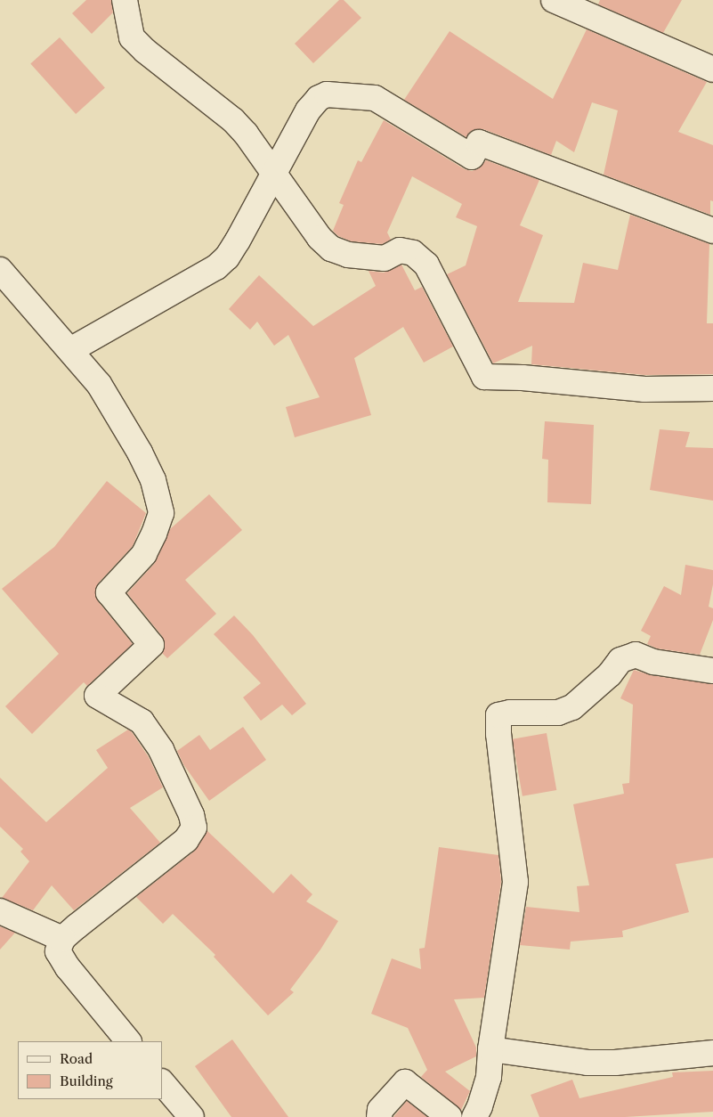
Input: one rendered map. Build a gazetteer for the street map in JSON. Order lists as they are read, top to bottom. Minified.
{"legend":["Road","Building"]}
